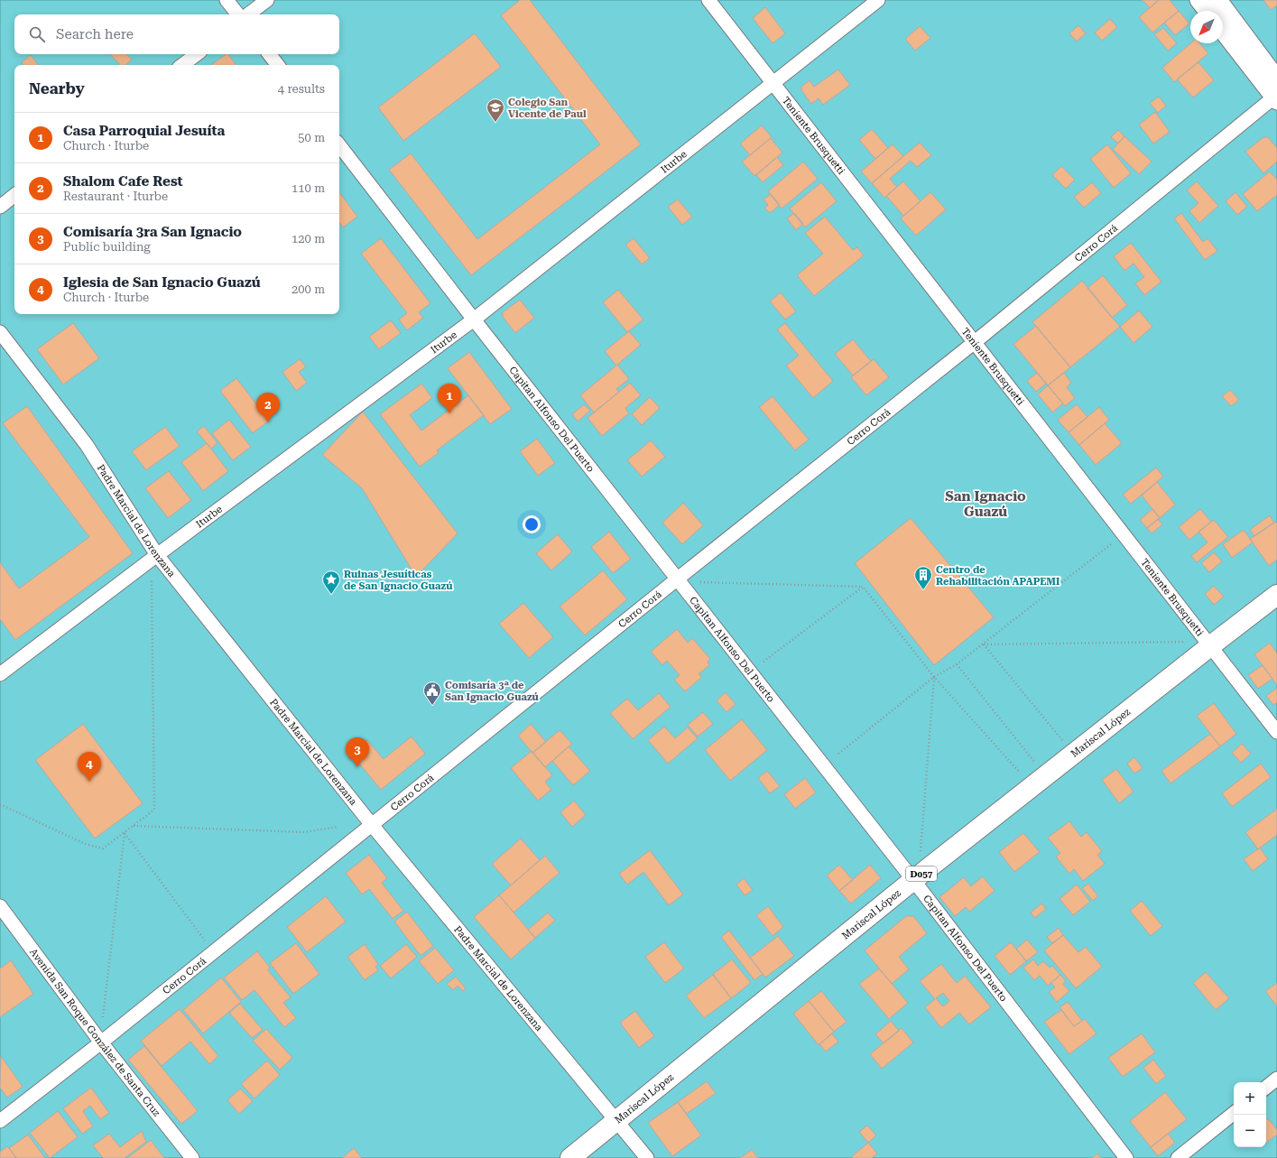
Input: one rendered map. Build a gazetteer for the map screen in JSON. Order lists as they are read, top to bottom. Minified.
{"streets":{"main road":["Mariscal López","D057"],"street":["Teniente Brusquetti","Iturbe","Cerro Corá","Capitan Alfonso Del Puerto","Padre Marcial de Lorenzana","Avenida San Roque González de Santa Cruz"]},"crossings":[["Teniente Brusquetti","Iturbe"],["Teniente Brusquetti","Cerro Corá"],["Teniente Brusquetti","Mariscal López"],["Iturbe","Capitan Alfonso Del Puerto"],["Iturbe","Padre Marcial de Lorenzana"],["Cerro Corá","Capitan Alfonso Del Puerto"],["Cerro Corá","Padre Marcial de Lorenzana"],["Cerro Corá","Avenida San Roque González de Santa Cruz"],["Capitan Alfonso Del Puerto","Mariscal López"],["Padre Marcial de Lorenzana","Mariscal López"]],"districts":["San Ignacio Guazú"],"places":{"school or university":["Colegio San Vicente de Paul"],"building":["Centro de Rehabilitación APAPEMI"],"place":["Ruinas Jesuíticas de San Ignacio Guazú"],"public building":["Comisaría 3ª de San Ignacio Guazú"]},"north":"bottom left","page":{"search":"Search here","heading":["Nearby","4 results"],"list":[{"mark":"1","name":"Casa Parroquial Jesuíta","note":"Church · Iturbe","value":"50 m"},{"mark":"2","name":"Shalom Cafe Rest","note":"Restaurant · Iturbe","value":"110 m"},{"mark":"3","name":"Comisaría 3ra San Ignacio","note":"Public building","value":"120 m"},{"mark":"4","name":"Iglesia de San Ignacio Guazú","note":"Church · Iturbe","value":"200 m"}],"pins":["1","2","3","4"],"map_buttons":["+","−"]}}
